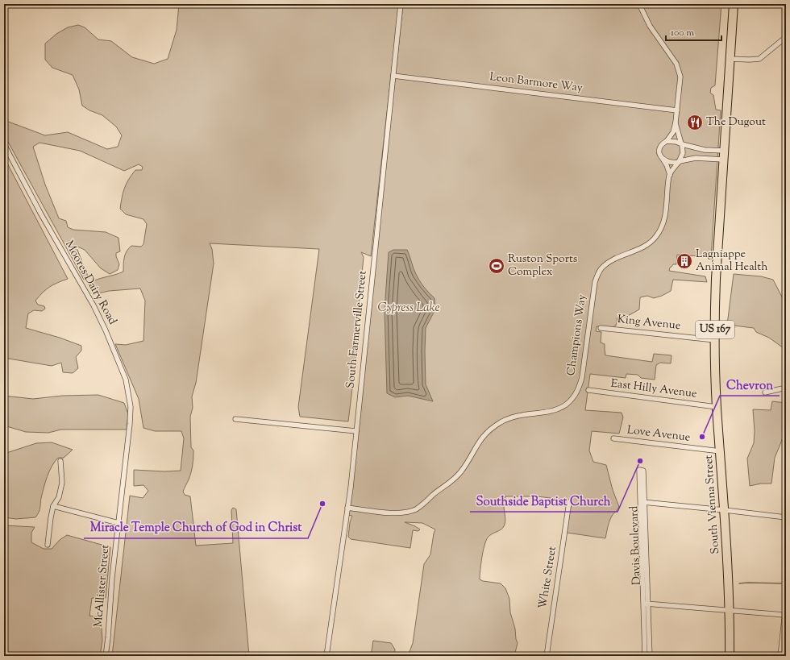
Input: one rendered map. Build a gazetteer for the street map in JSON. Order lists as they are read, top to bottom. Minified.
{"streets":{"highway":["US 167","South Vienna Street"],"street":["Leon Barmore Way","Moores Dairy Road","King Avenue","South Farmerville Street","Champions Way","East Hilly Avenue","Love Avenue","Davis Boulevard","White Street","McAllister Street"]},"crossings":[["Leon Barmore Way","South Farmerville Street"],["Leon Barmore Way","Champions Way"],["Moores Dairy Road","McAllister Street"],["King Avenue","South Vienna Street"],["South Farmerville Street","Champions Way"],["East Hilly Avenue","South Vienna Street"],["Love Avenue","South Vienna Street"]],"water":["Cypress Lake"],"places":{"restaurant":["The Dugout"],"building":["Lagniappe Animal Health"],"sports":["Ruston Sports Complex"],"other":["Chevron","Southside Baptist Church","Miracle Temple Church of God in Christ"]},"scale_bar":"100 m"}
